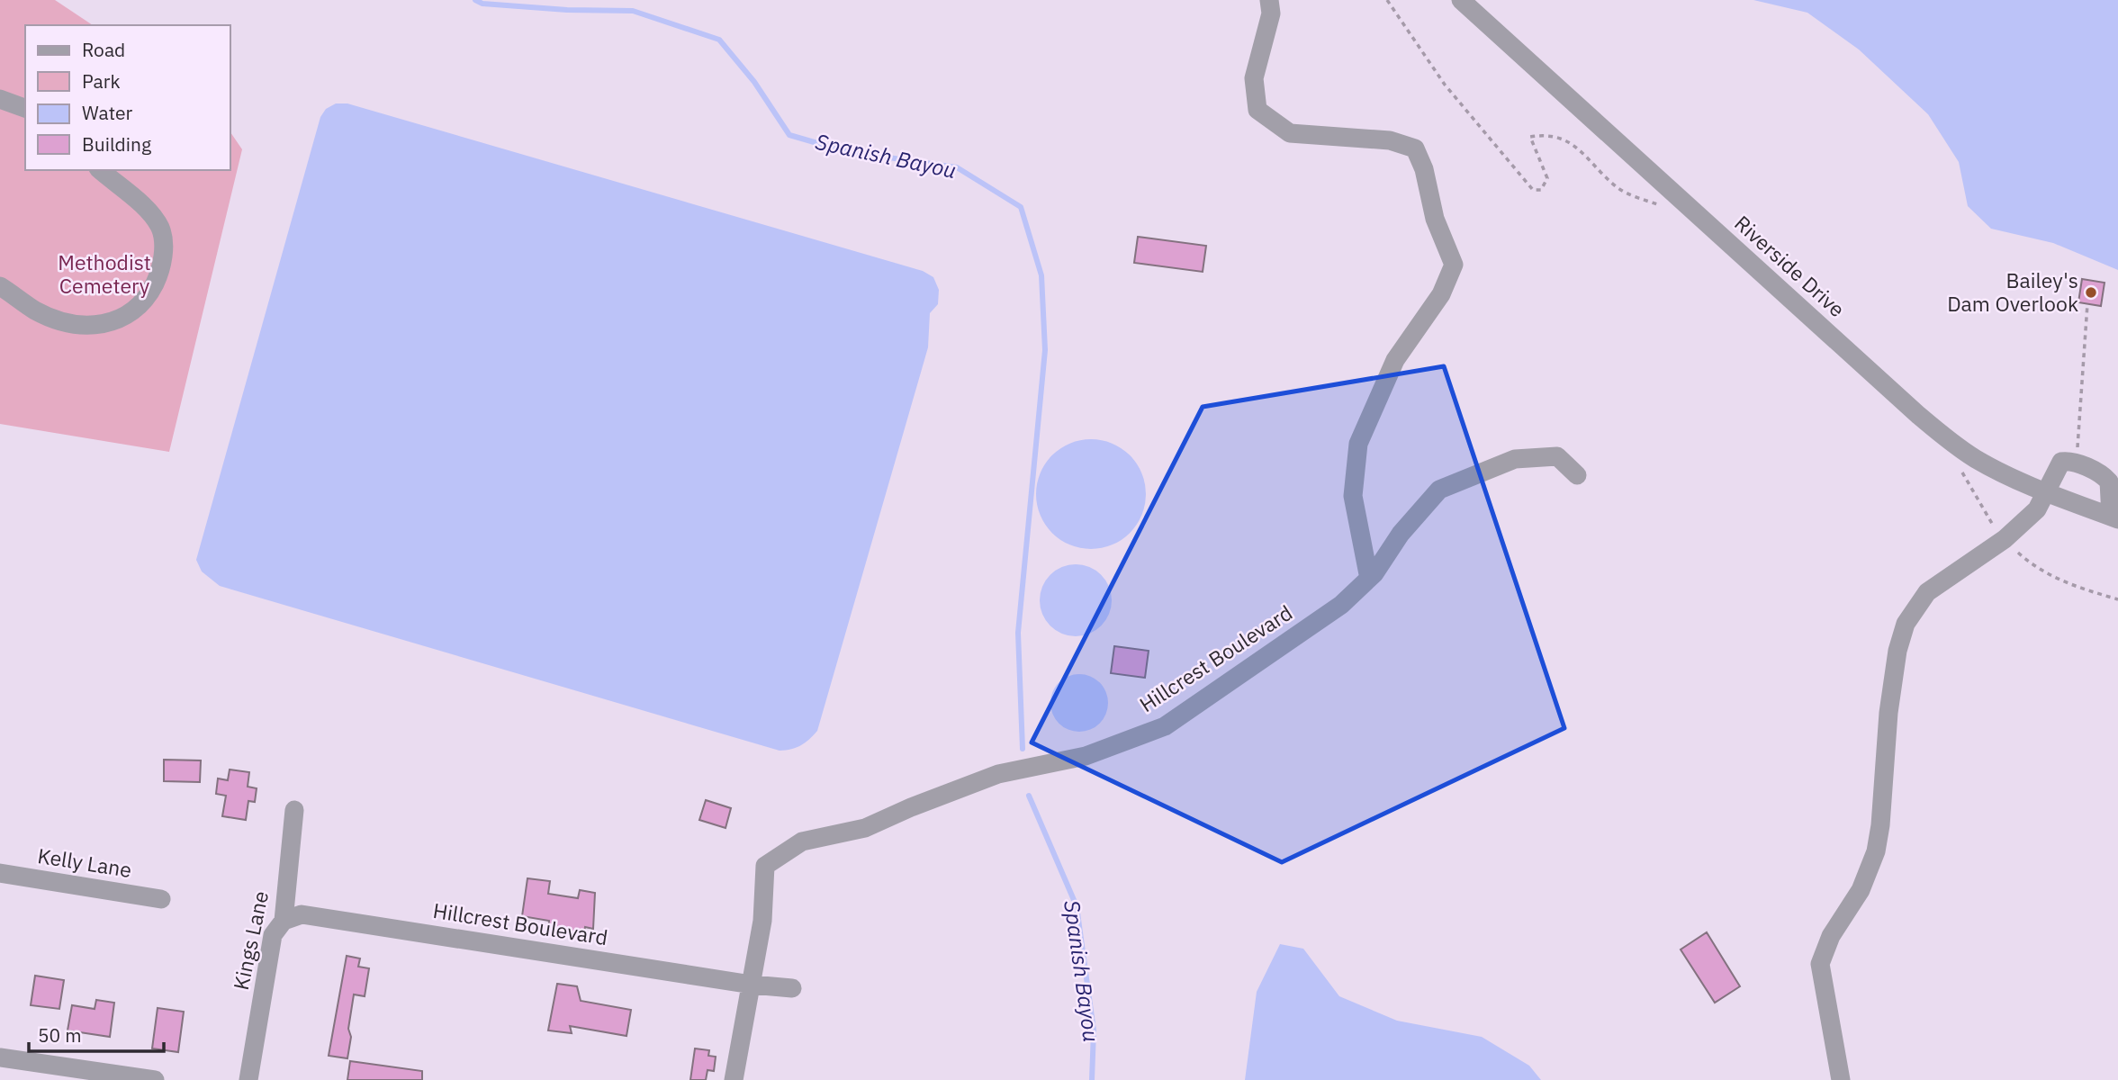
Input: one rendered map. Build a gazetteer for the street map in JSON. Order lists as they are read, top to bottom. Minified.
{"streets":{"street":["Riverside Drive","Hillcrest Boulevard","Kelly Lane","Kings Lane"]},"crossings":[["Hillcrest Boulevard","Kings Lane"]],"water":["Spanish Bayou"],"parks":["Methodist Cemetery"],"places":["Bailey's Dam Overlook"],"legend":["Road","Park","Water","Building"],"scale_bar":"50 m"}
